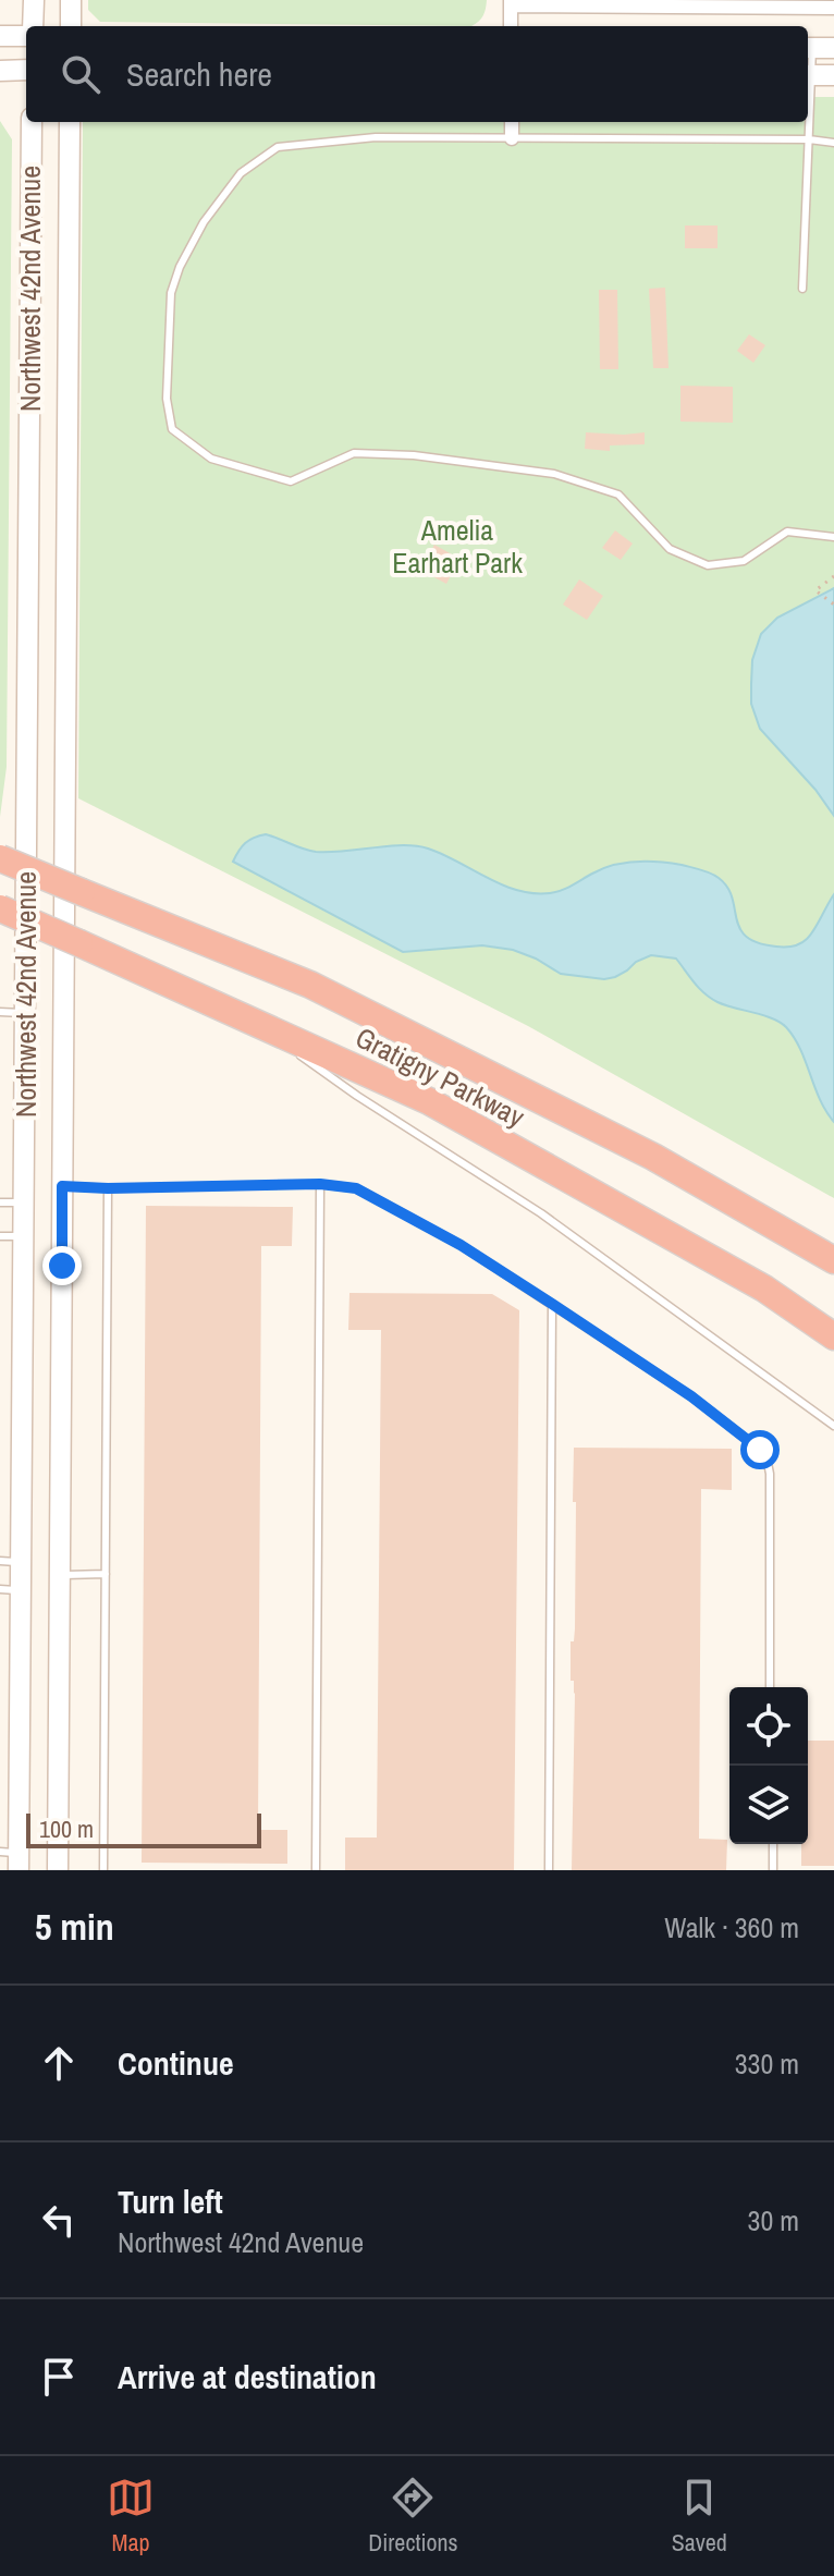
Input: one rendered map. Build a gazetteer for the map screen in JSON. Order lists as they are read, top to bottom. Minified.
{"streets":{"highway":["Gratigny Parkway"],"main road":["Northwest 42nd Avenue"]},"parks":["Amelia Earhart Park"],"scale_bar":"100 m","page":{"search":"Search here","scale":"100 m","heading":["5 min","Walk · 360 m"],"list":[["Continue","330 m"],["Turn left","Northwest 42nd Avenue","30 m"],"Arrive at destination"],"nav":["Map","Directions","Saved"]}}
